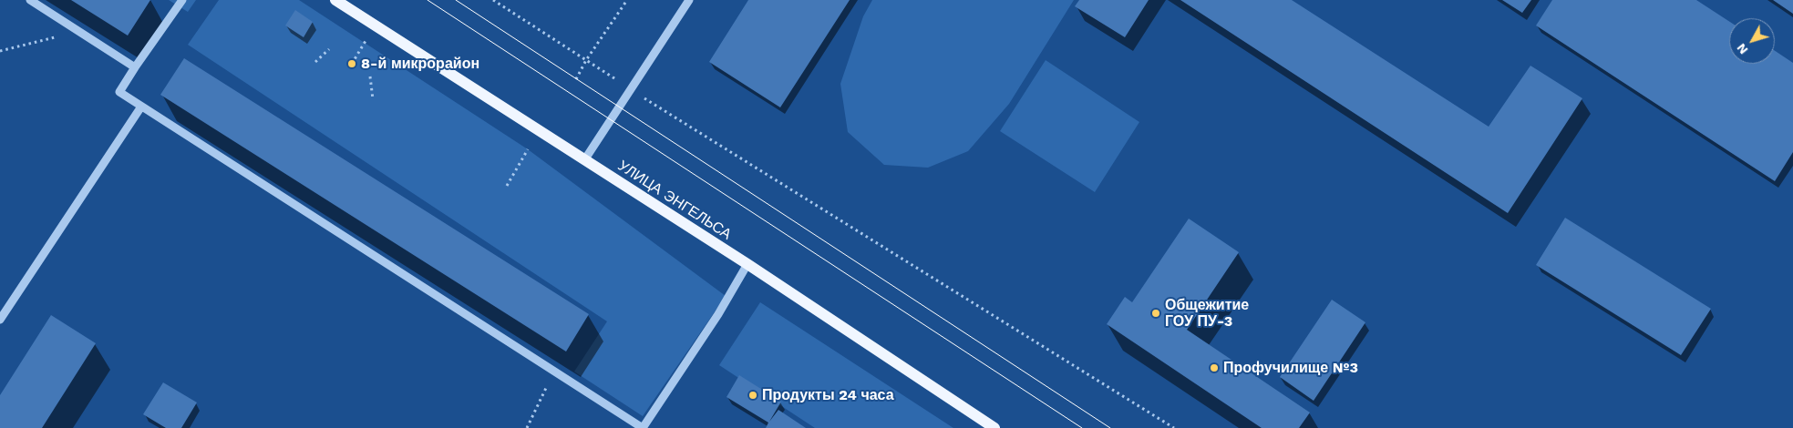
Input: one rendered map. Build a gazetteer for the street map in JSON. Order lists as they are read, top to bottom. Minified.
{"streets":{"main road":["УЛИЦА ЭНГЕЛЬСА"]},"places":["8-й микрорайон","Общежитие ГОУ ПУ-3","Профучилище №3","Продукты 24 часа"],"north":"bottom left"}
